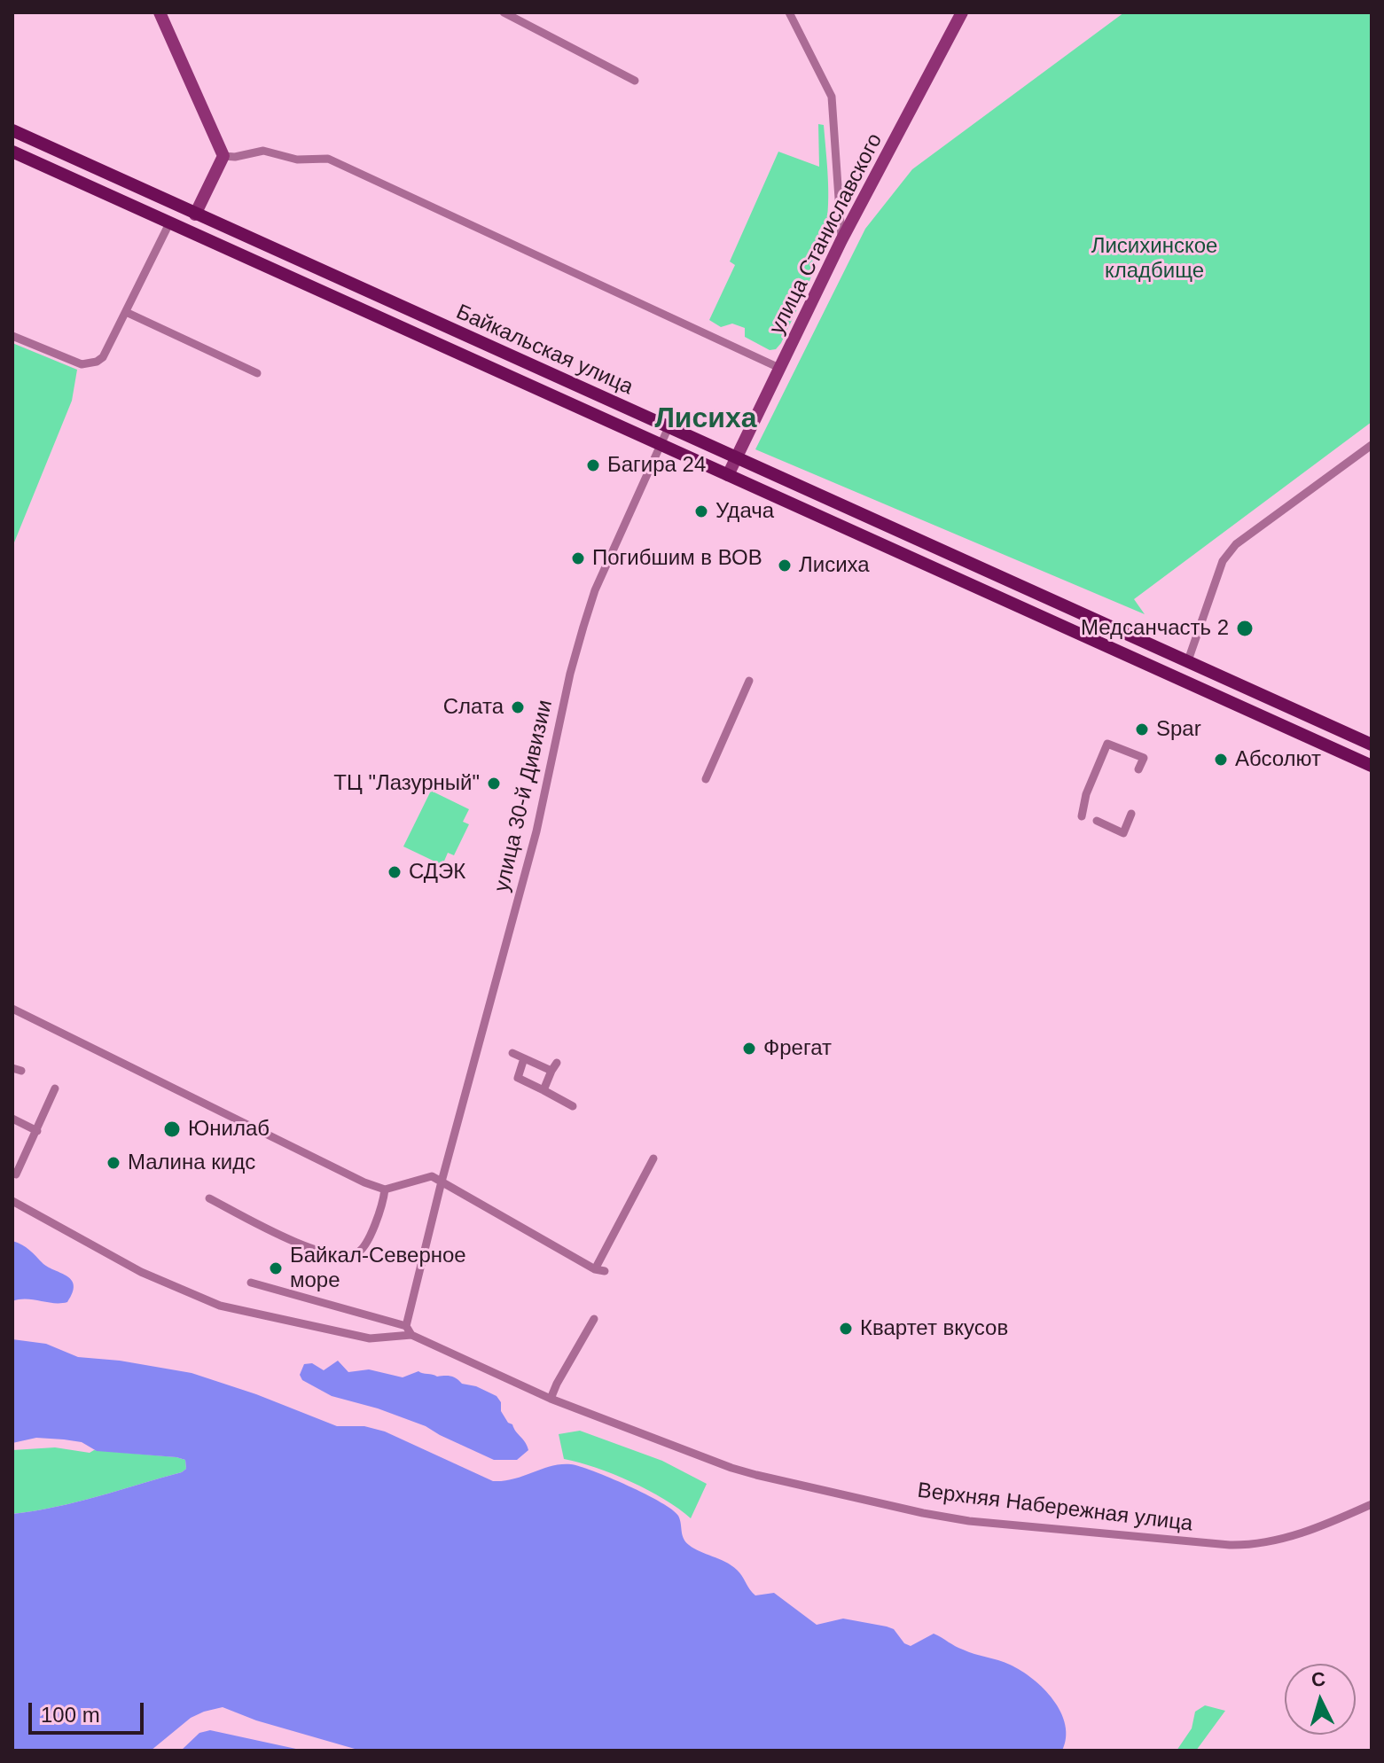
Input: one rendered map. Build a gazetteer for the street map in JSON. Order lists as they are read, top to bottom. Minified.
{"streets":{"main road":["улица Станиславского","Байкальская улица"],"street":["улица 30-й Дивизии","Верхняя Набережная улица"]},"crossings":[["улица Станиславского","Байкальская улица"],["Байкальская улица","улица 30-й Дивизии"]],"districts":["Лисиха"],"parks":["Лисихинское кладбище"],"places":["Багира 24","Удача","Погибшим в ВОВ","Лисиха","Медсанчасть 2","Слата","Spar","Абсолют","ТЦ \"Лазурный\"","СДЭК","Фрегат","Юнилаб","Малина кидс","Байкал-Северное море","Квартет вкусов"],"scale_bar":"100 m","north":"top"}
